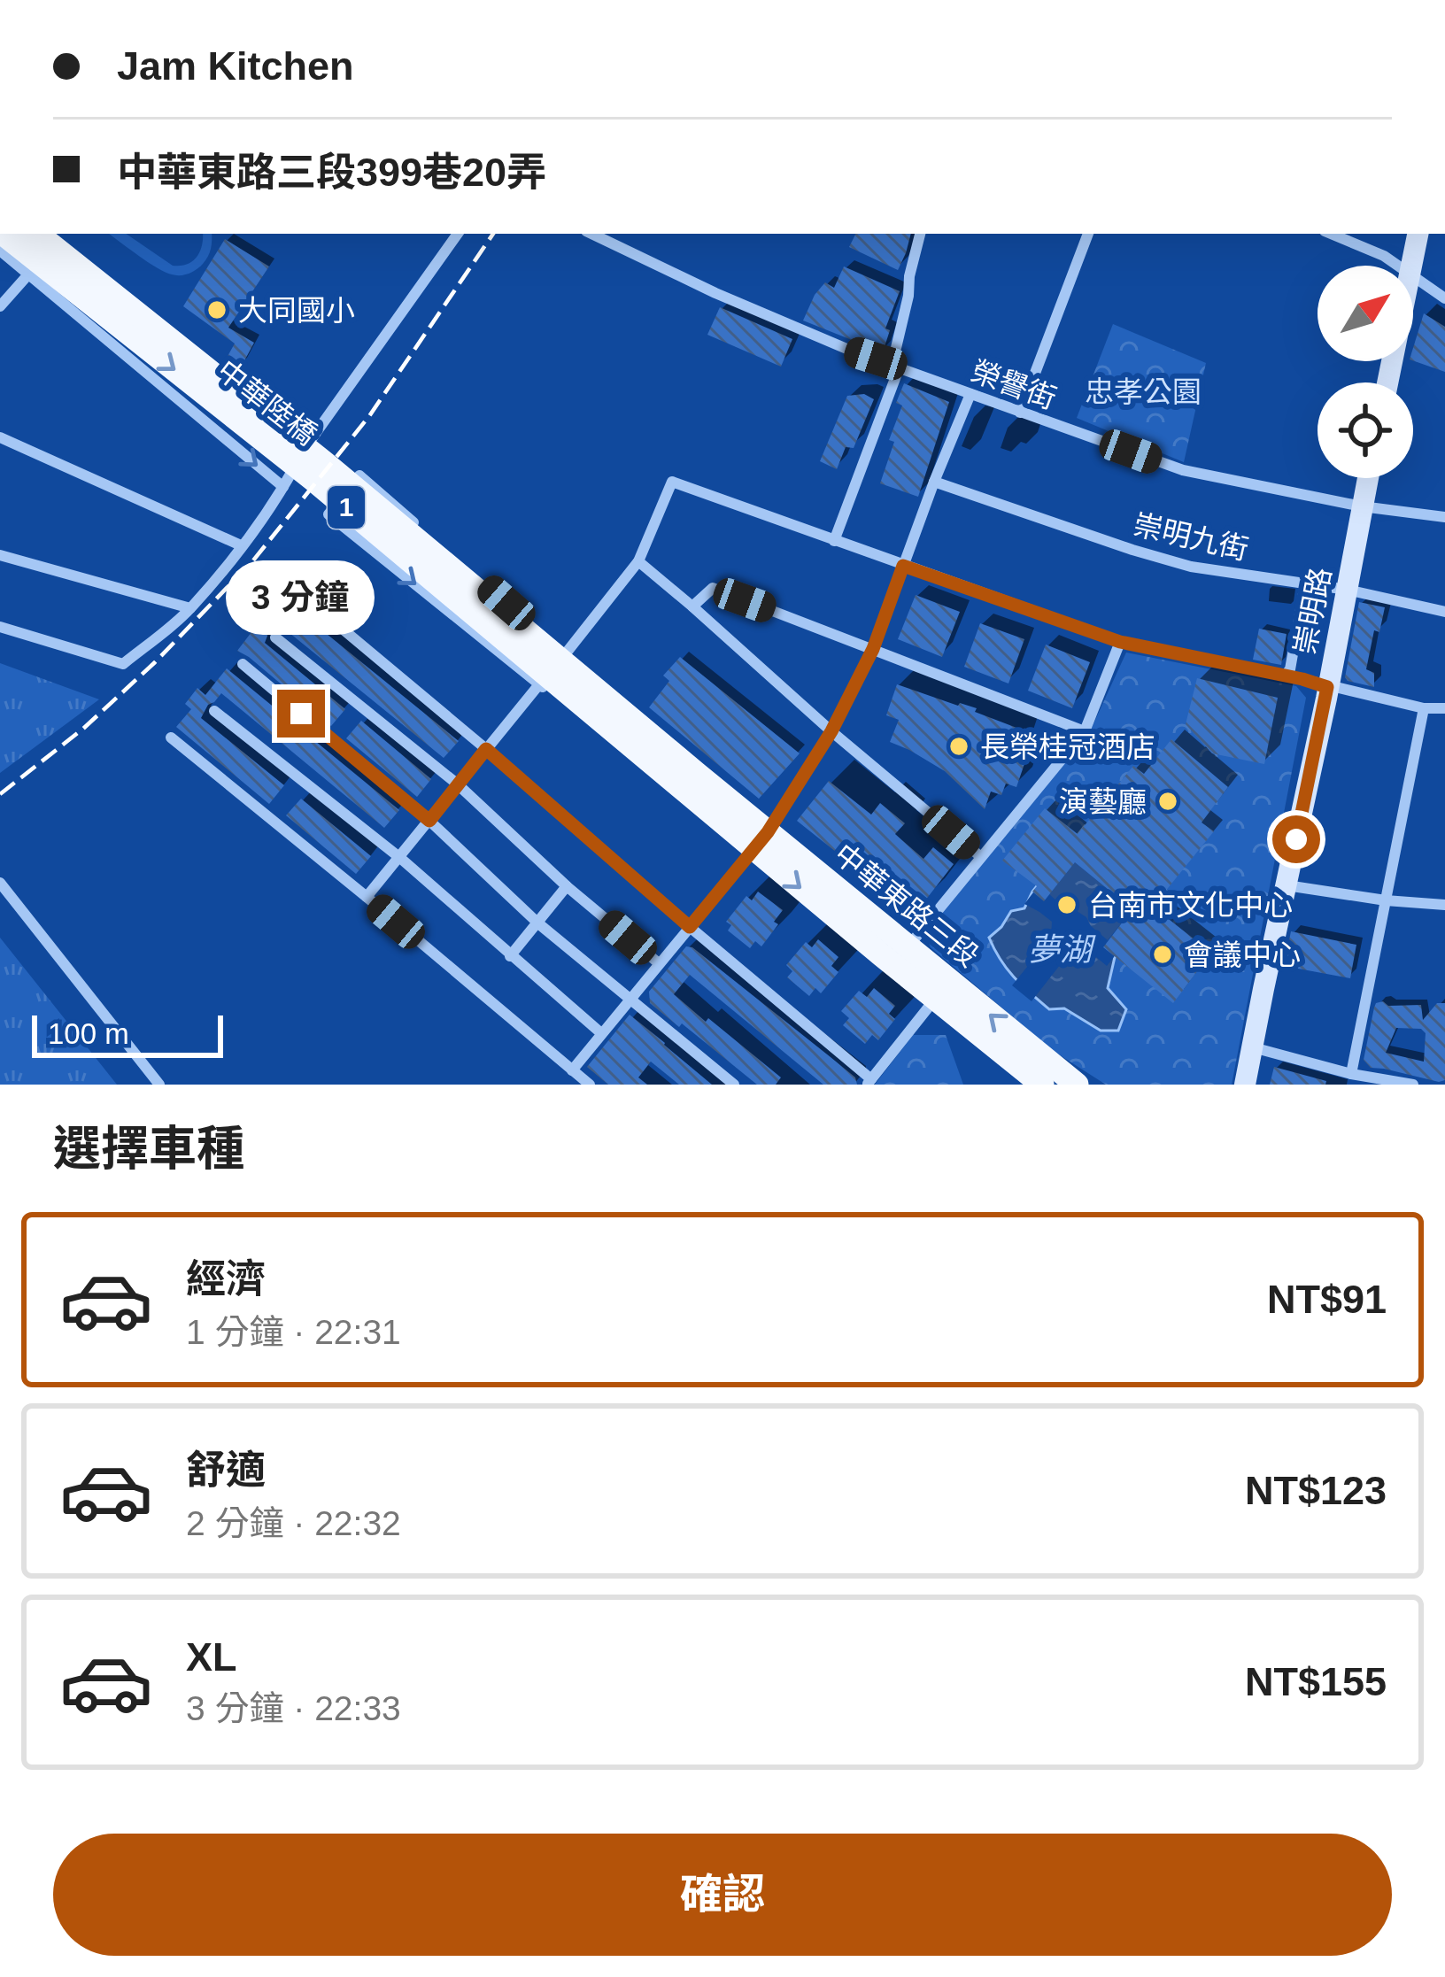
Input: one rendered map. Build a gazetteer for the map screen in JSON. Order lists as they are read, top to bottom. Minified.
{"streets":{"main road":["中華陸橋","1","中華東路三段"],"street":["榮譽街","崇明九街","崇明路"]},"crossings":[["榮譽街","崇明路"],["中華陸橋","中華東路三段"],["崇明九街","崇明路"]],"water":["夢湖"],"parks":["忠孝公園"],"places":["大同國小","長榮桂冠酒店","演藝廳","台南市文化中心","會議中心"],"scale_bar":"100 m","north":"top right","page":{"banner":["Jam Kitchen","中華東路三段399巷20弄"],"bubble":"3 分鐘","scale":"100 m","heading":"選擇車種","list":[{"name":"經濟","note":"1 分鐘 · 22:31","value":"NT$91"},{"name":"舒適","note":"2 分鐘 · 22:32","value":"NT$123"},{"name":"XL","note":"3 分鐘 · 22:33","value":"NT$155"}],"buttons":"確認"}}
